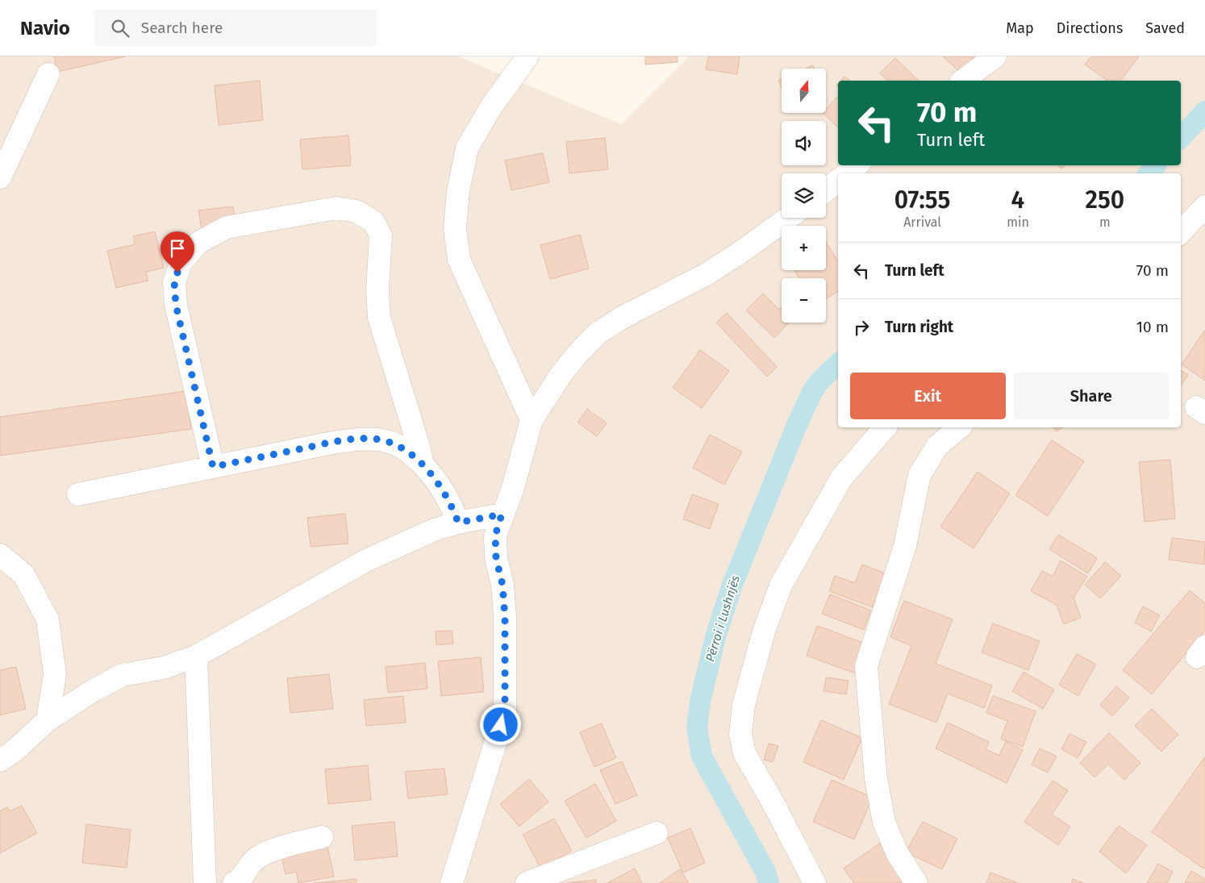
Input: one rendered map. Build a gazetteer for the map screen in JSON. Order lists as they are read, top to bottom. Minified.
{"water":["Përroi i Lushnjës"],"north":"top","page":{"header":"Navio","search":"Search here","nav":["Map","Directions","Saved"],"map_buttons":["+","−"],"turn":["70 m","Turn left"],"eta":["07:55","Arrival","4","min","250","m"],"list":[{"name":"Turn left","value":"70 m"},{"name":"Turn right","value":"10 m"}],"buttons":["Exit","Share"]}}
